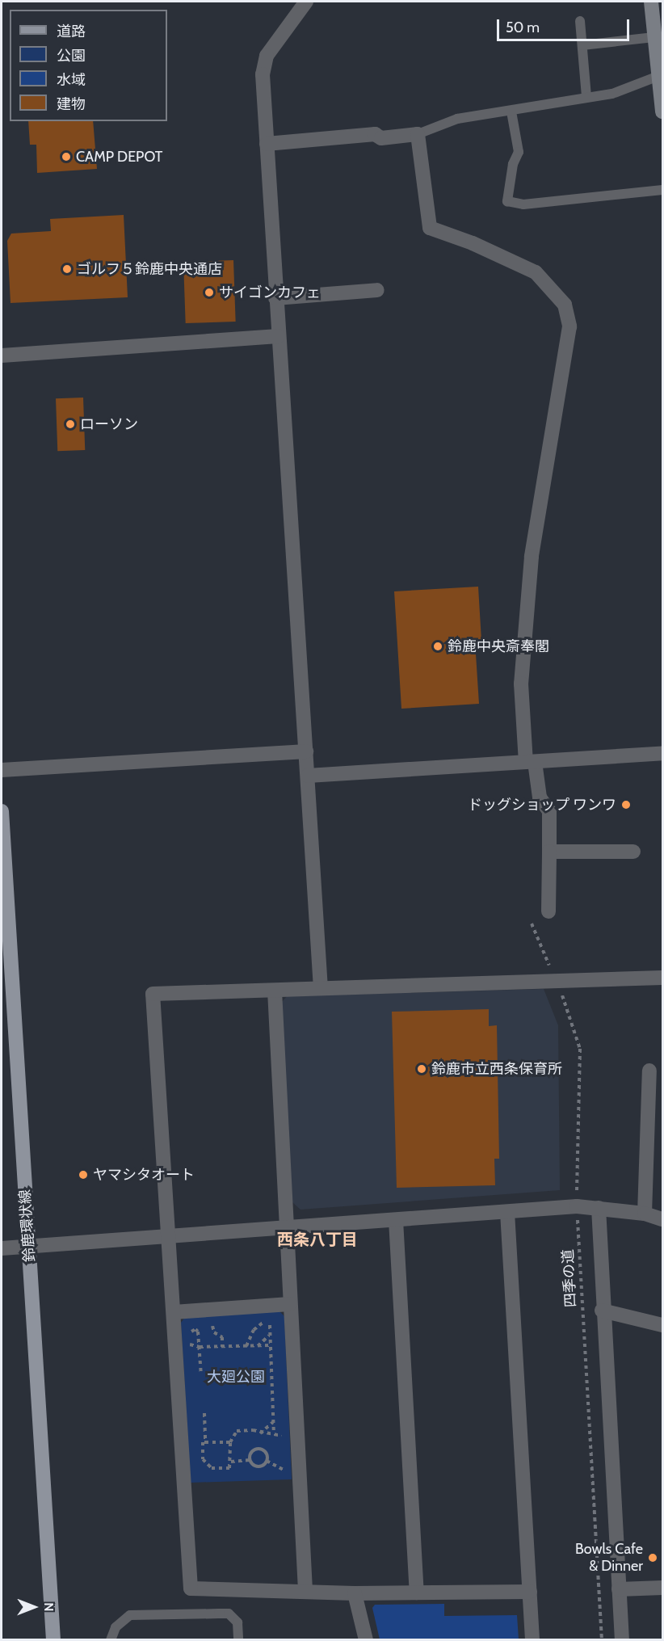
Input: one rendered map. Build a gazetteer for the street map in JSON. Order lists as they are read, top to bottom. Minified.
{"streets":{"main road":["鈴鹿環状線"],"path":["四季の道"]},"districts":["西条八丁目"],"parks":["大廻公園"],"places":["CAMP DEPOT","ゴルフ５鈴鹿中央通店","サイゴンカフェ","ローソン","鈴鹿中央斎奉閣","ドッグショップ ワンワ","鈴鹿市立西条保育所","ヤマシタオート","Bowls Cafe & Dinner"],"legend":["道路","公園","水域","建物"],"scale_bar":"50 m","north":"right"}
